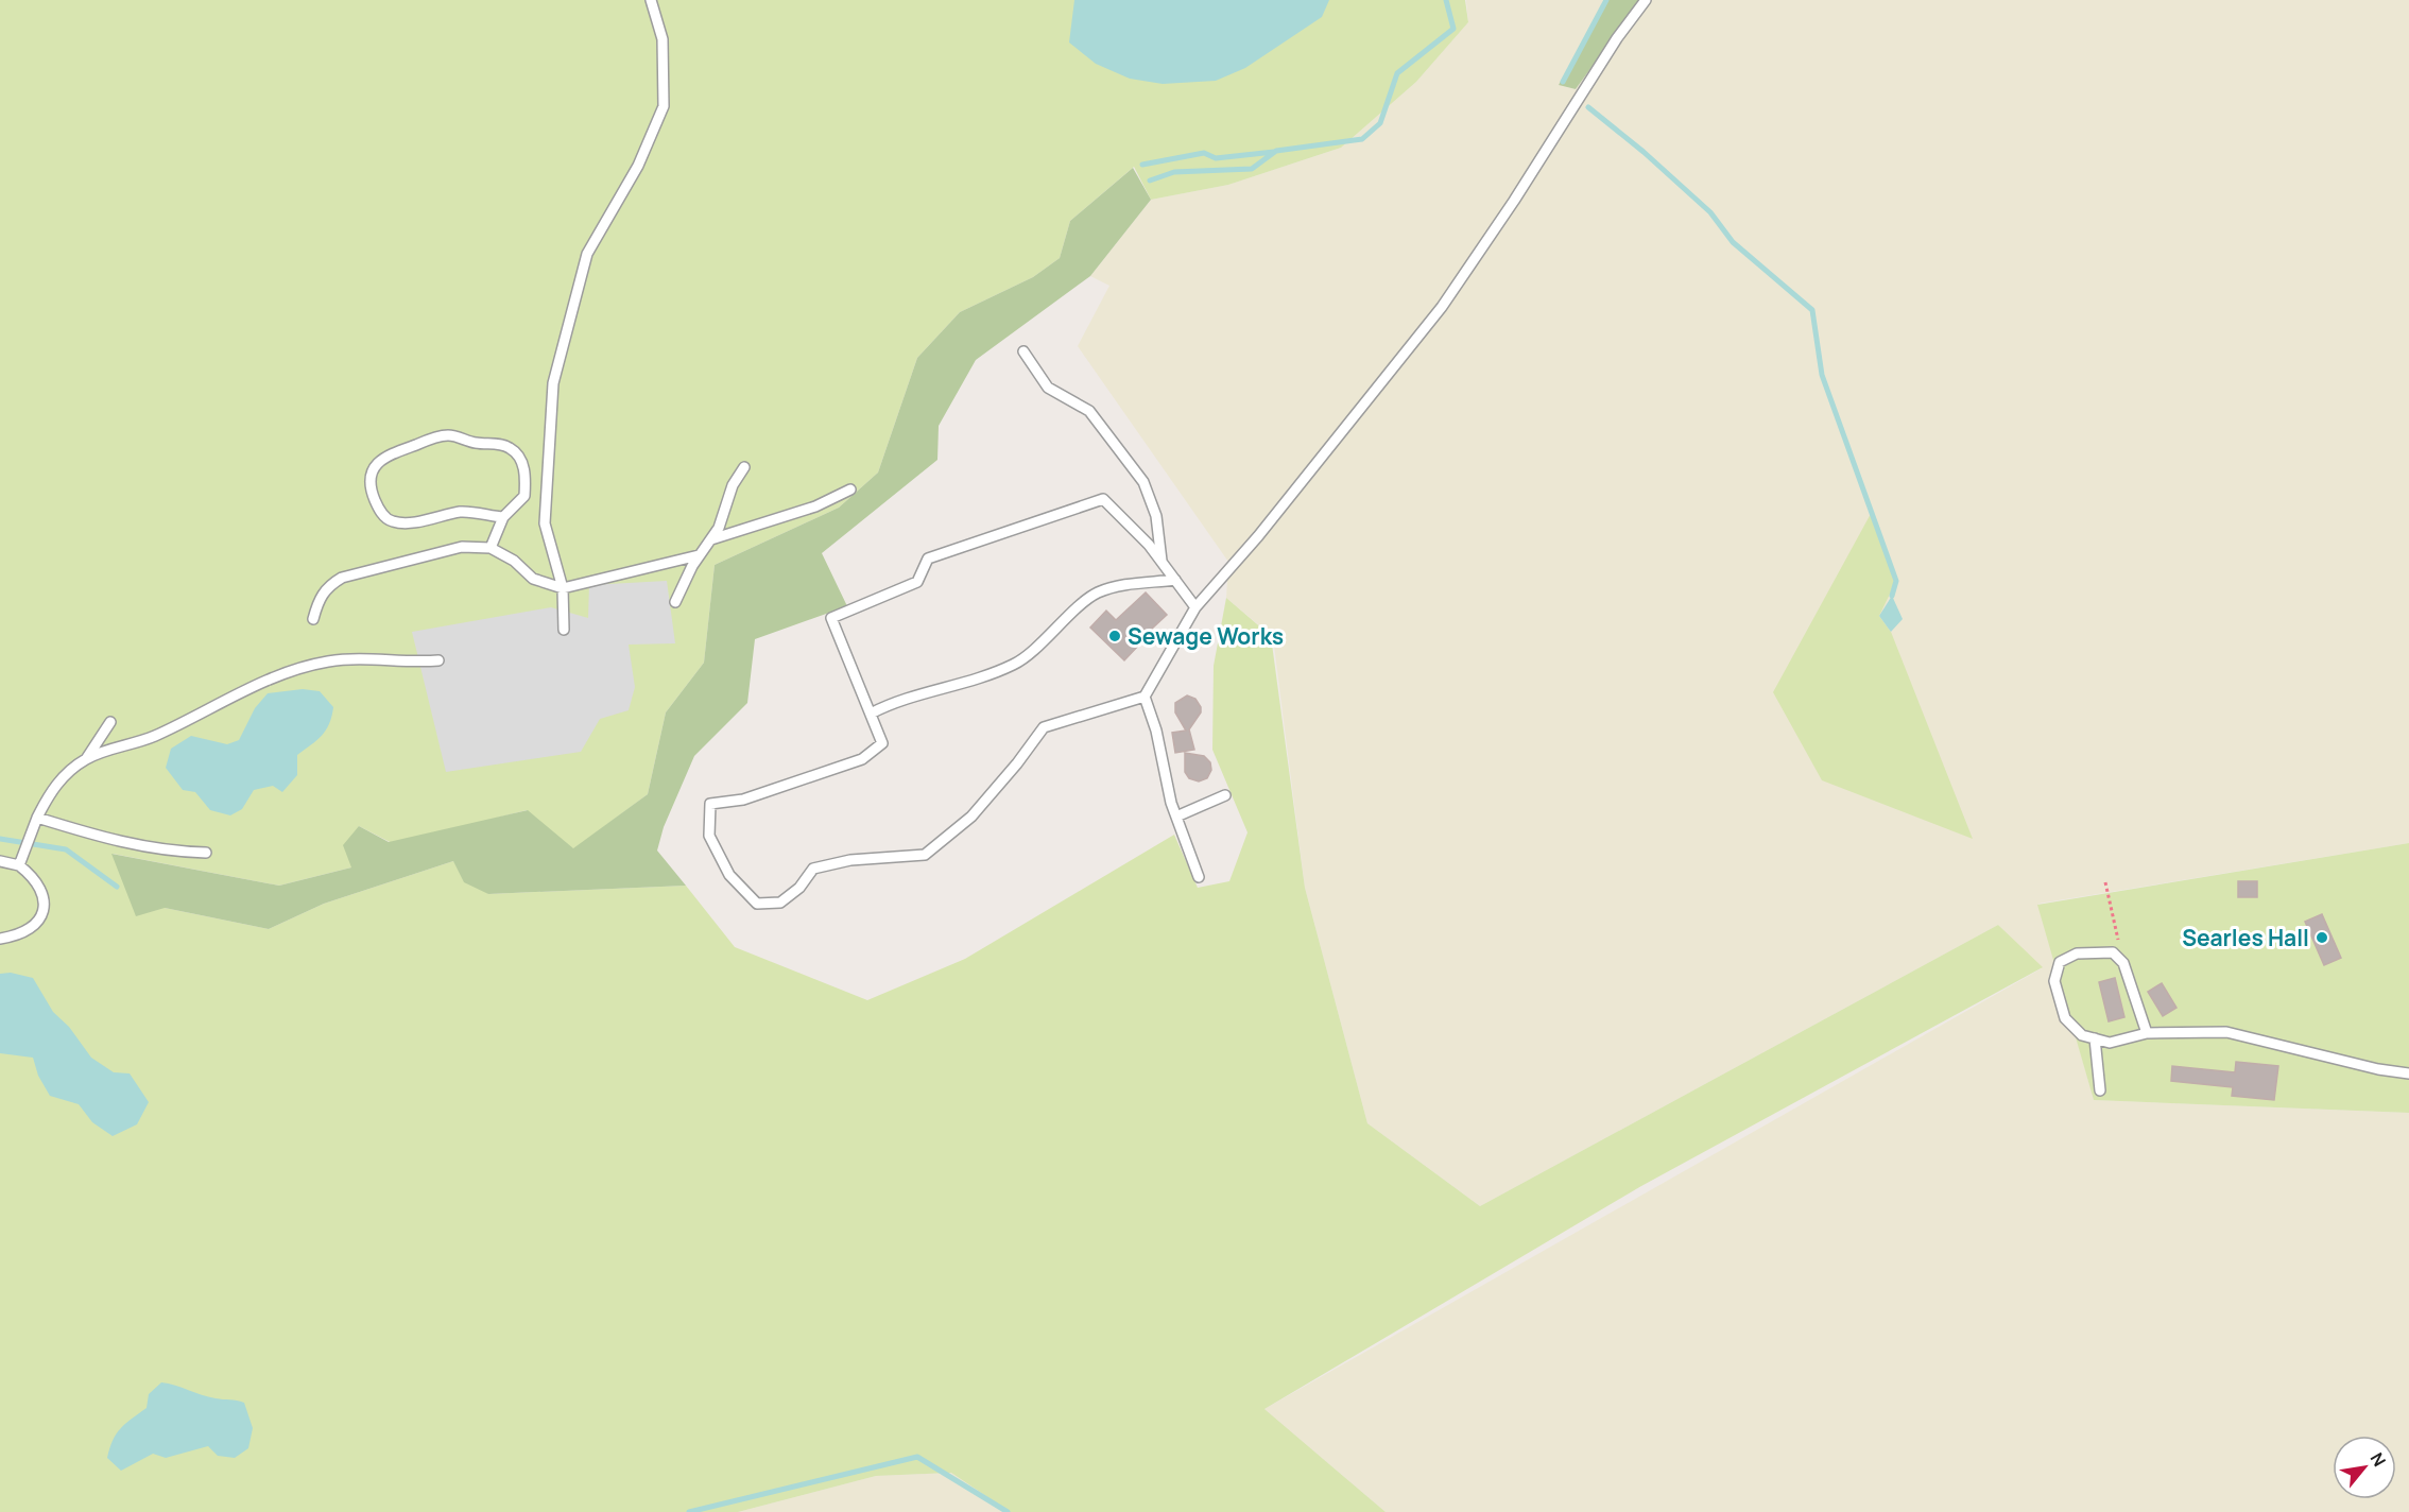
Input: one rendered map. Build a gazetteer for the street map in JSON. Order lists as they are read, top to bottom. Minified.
{"places":["Sewage Works","Searles Hall"],"north":"top right"}
